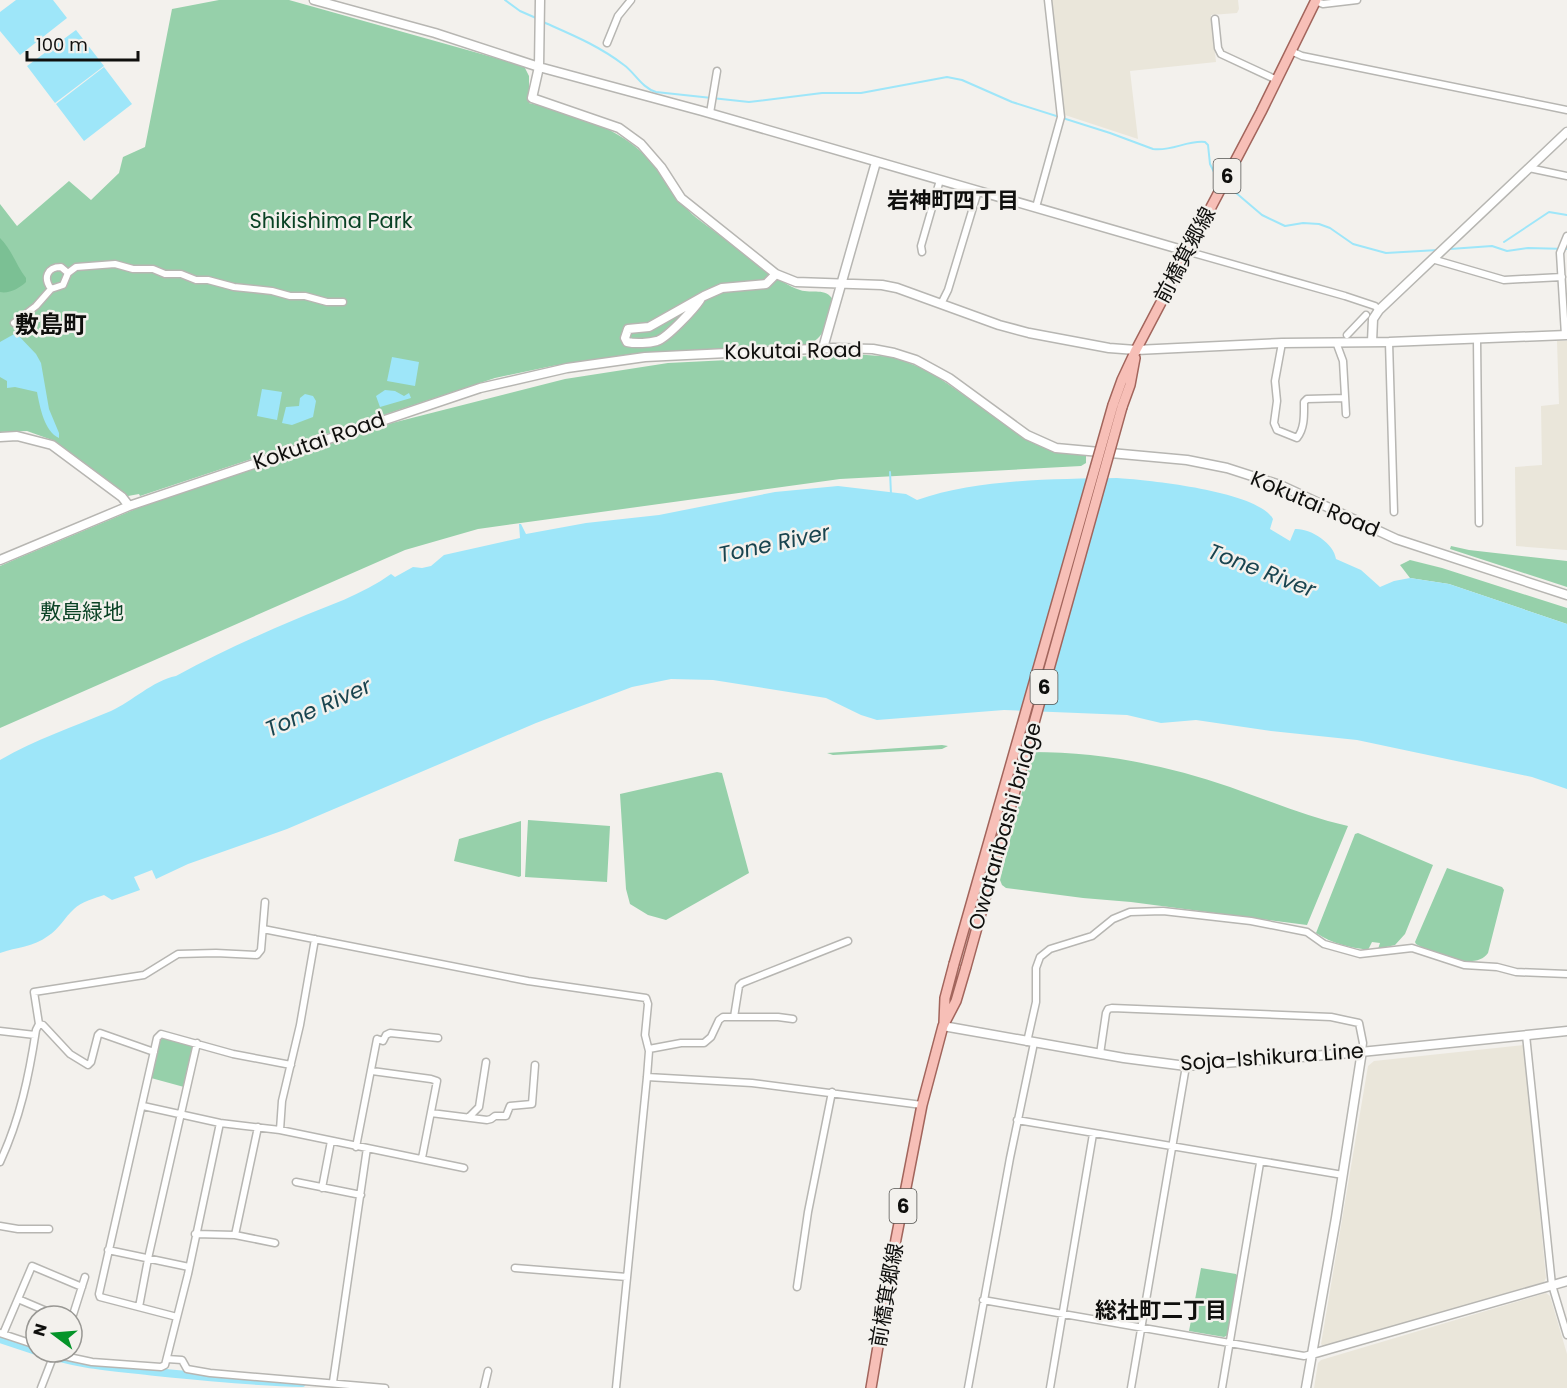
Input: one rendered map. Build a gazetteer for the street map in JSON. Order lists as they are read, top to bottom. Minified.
{"streets":{"main road":["6","前橋箕郷線","Owataribashi bridge"],"street":["Kokutai Road","Soja-Ishikura Line"]},"crossings":[["前橋箕郷線","Owataribashi bridge"],["前橋箕郷線","Soja-Ishikura Line"]],"districts":["岩神町四丁目","敷島町","総社町二丁目"],"water":["Tone River"],"parks":["Shikishima Park","敷島緑地"],"scale_bar":"100 m","north":"left"}
